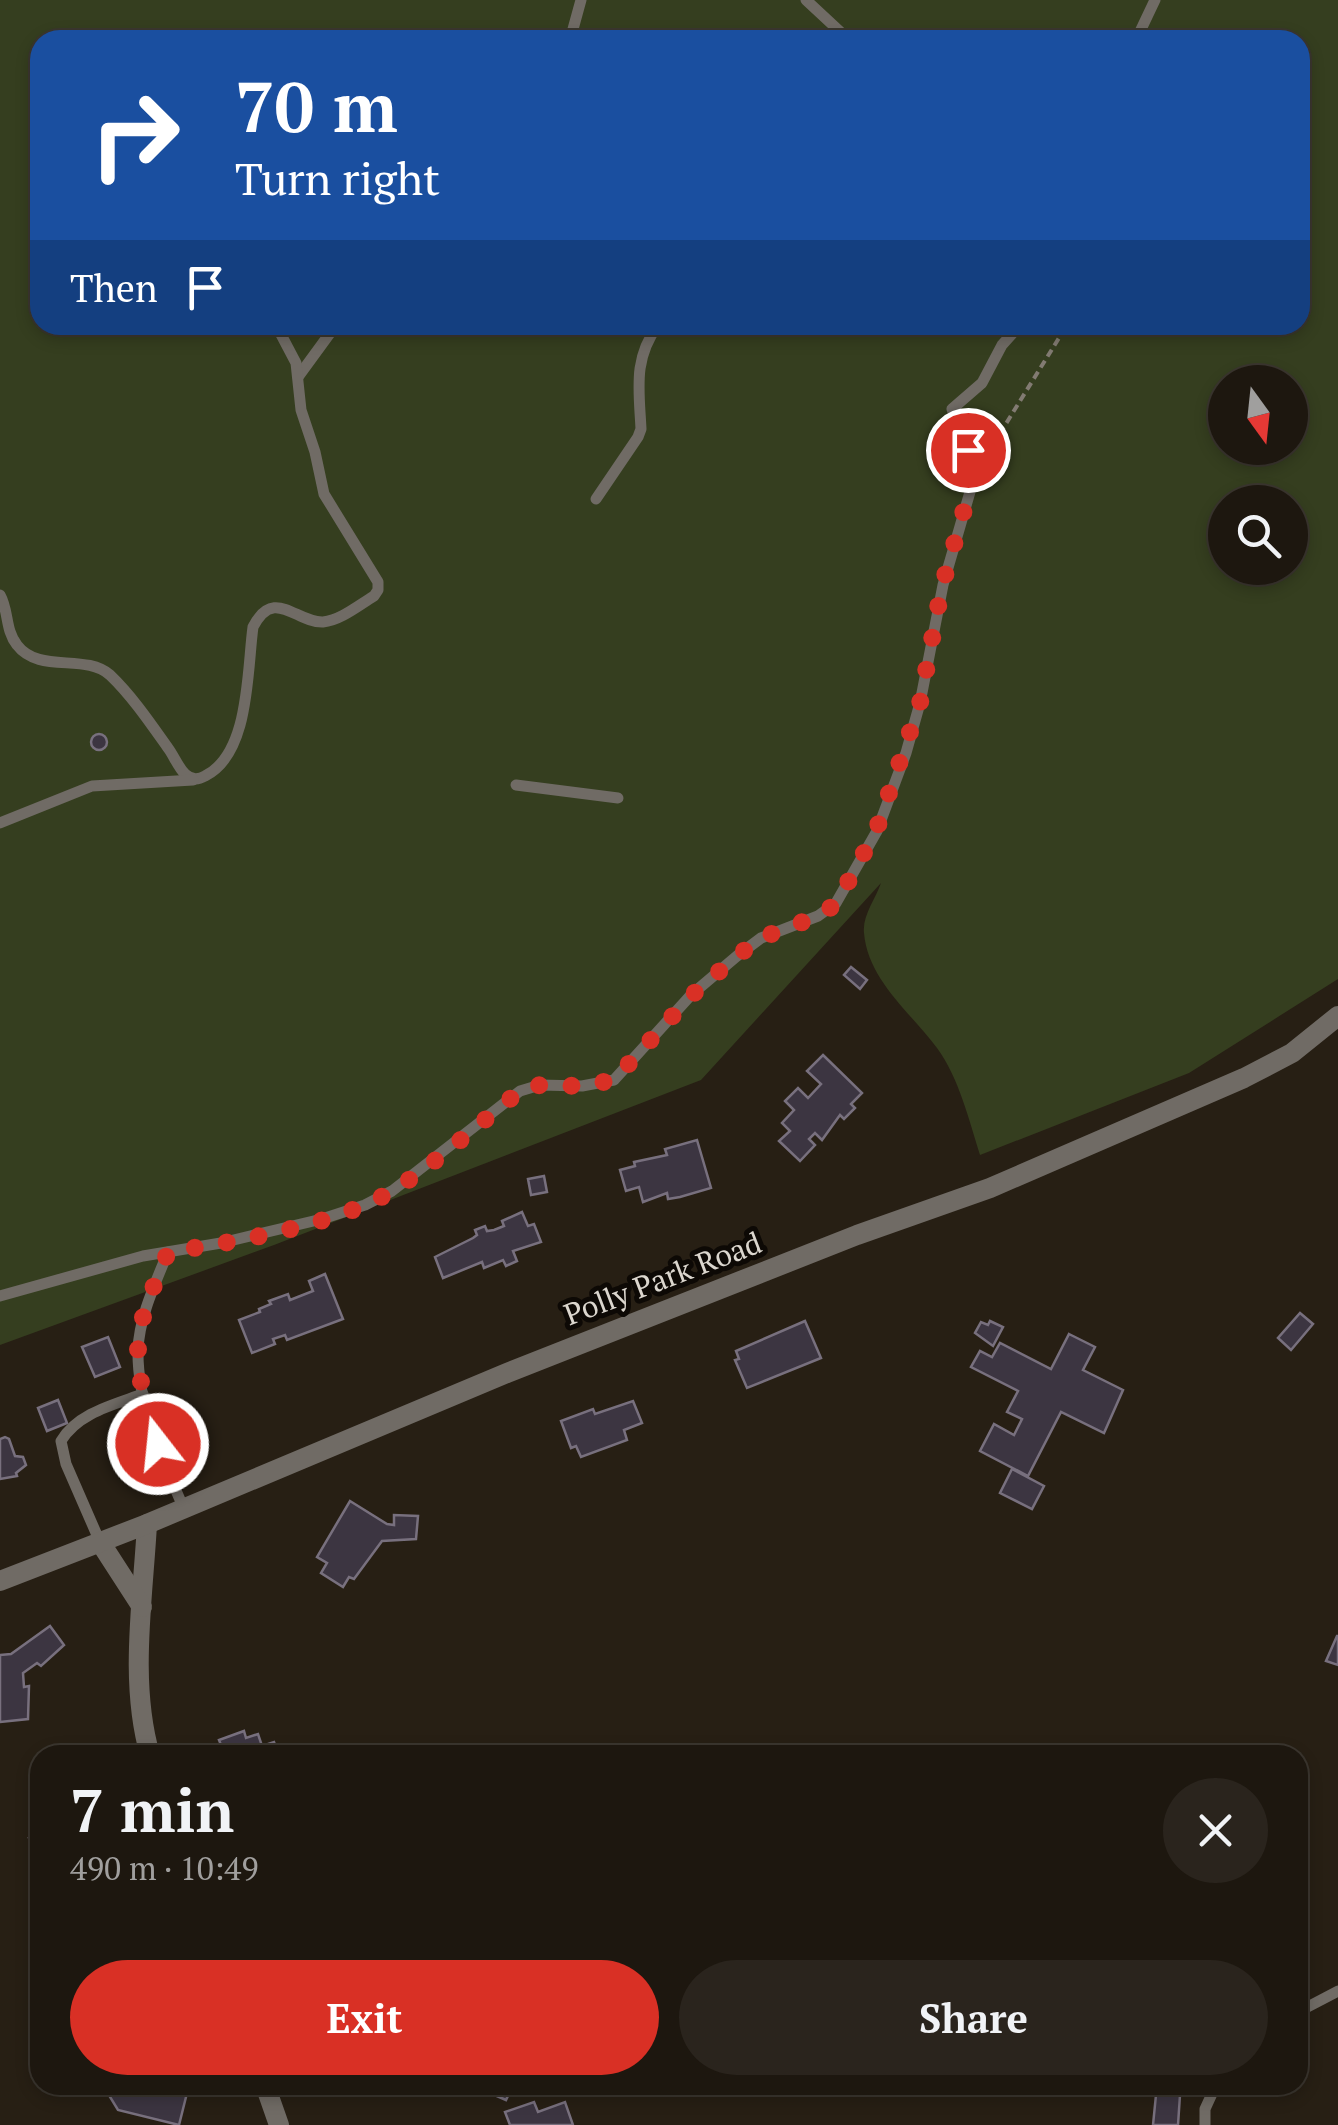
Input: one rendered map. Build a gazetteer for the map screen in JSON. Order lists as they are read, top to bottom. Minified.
{"streets":{"street":["Polly Park Road"]},"north":"bottom","page":{"turn":["70 m","Turn right"],"then":"Then","heading":["7 min","490 m · 10:49"],"buttons":["Exit","Share"]}}
